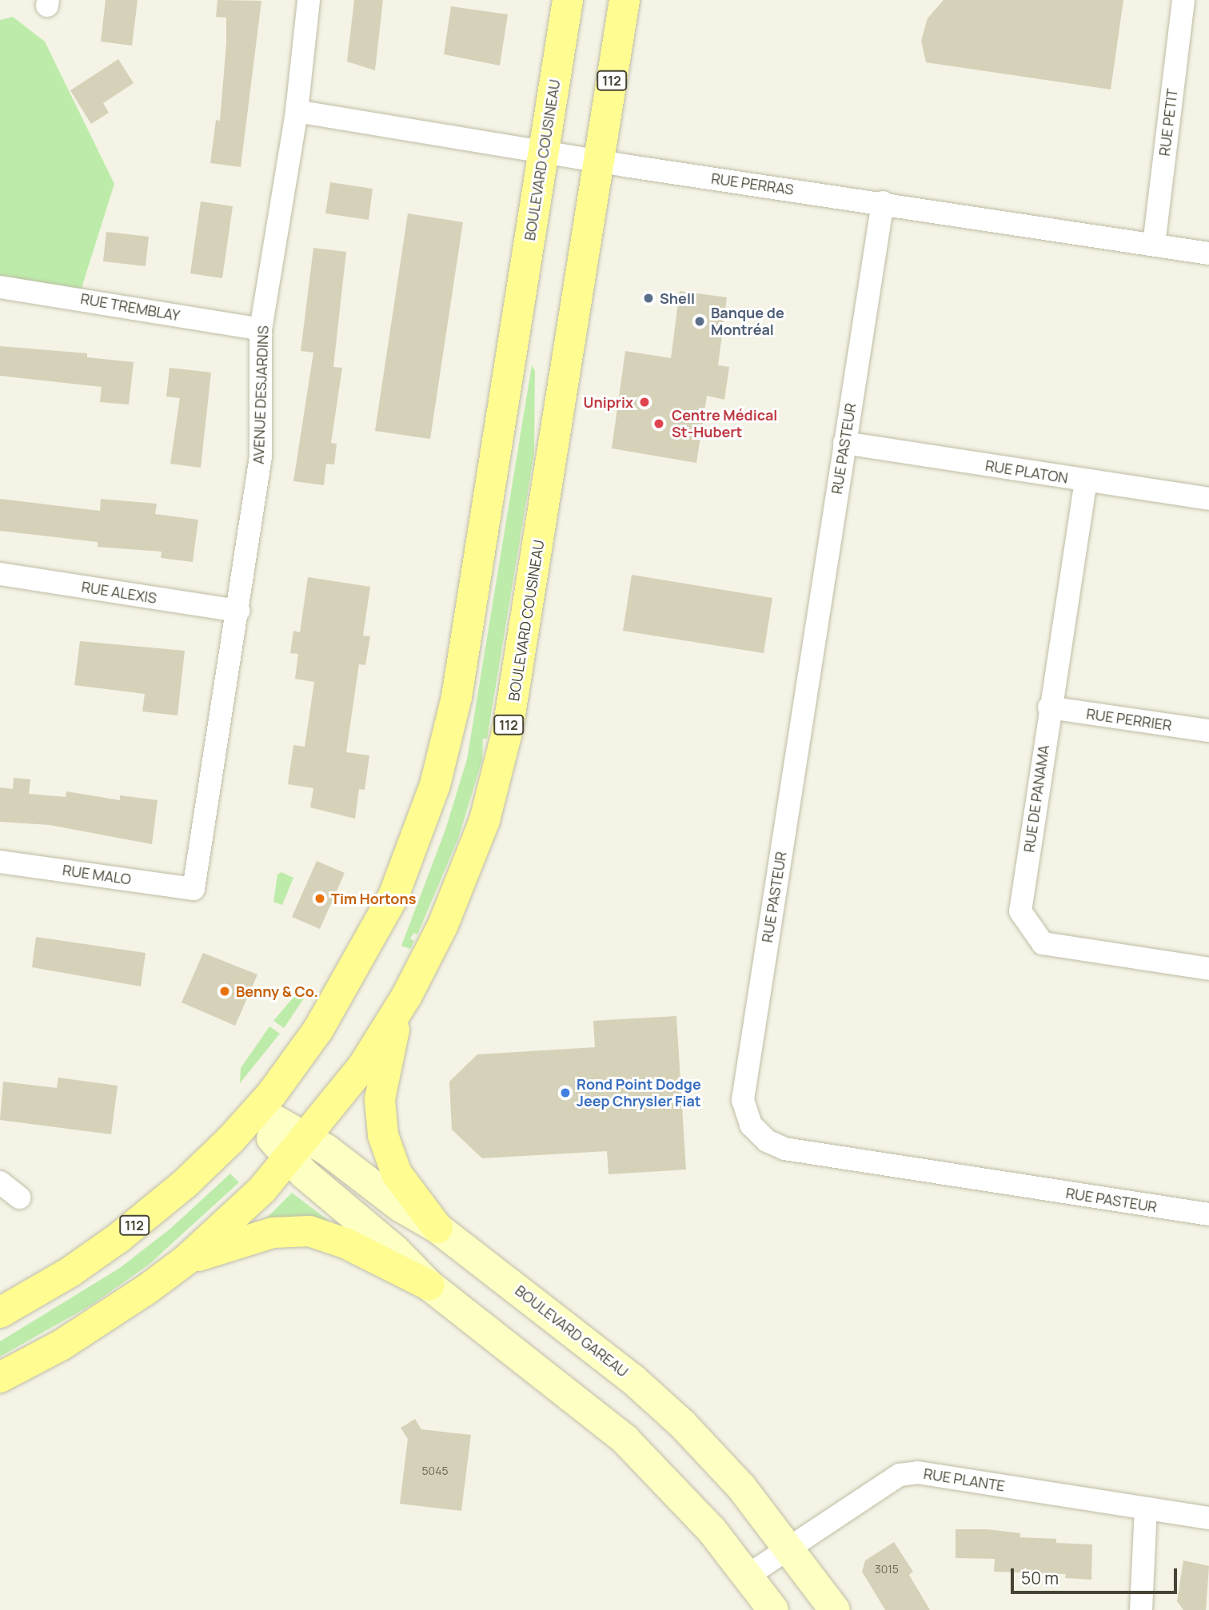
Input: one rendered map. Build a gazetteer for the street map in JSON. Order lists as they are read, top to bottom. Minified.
{"streets":{"main road":["112","BOULEVARD COUSINEAU"],"street":["RUE PETIT","RUE PERRAS","RUE TREMBLAY","AVENUE DESJARDINS","RUE PASTEUR","RUE PLATON","RUE ALEXIS","RUE PERRIER","RUE DE PANAMA","RUE MALO","BOULEVARD GAREAU","RUE PLANTE"]},"crossings":[["RUE PETIT","RUE PERRAS"],["BOULEVARD COUSINEAU","RUE PERRAS"],["BOULEVARD COUSINEAU","BOULEVARD GAREAU"],["RUE PERRAS","AVENUE DESJARDINS"],["RUE PERRAS","RUE PASTEUR"],["RUE TREMBLAY","AVENUE DESJARDINS"],["AVENUE DESJARDINS","RUE ALEXIS"],["AVENUE DESJARDINS","RUE MALO"],["RUE PASTEUR","RUE PLATON"],["RUE PLATON","RUE DE PANAMA"],["RUE PERRIER","RUE DE PANAMA"],["BOULEVARD GAREAU","RUE PLANTE"]],"places":["Shell","Banque de Montréal","Uniprix","Centre Médical St-Hubert","Tim Hortons","Benny & Co.","Rond Point Dodge Jeep Chrysler Fiat"],"house_numbers":["5045","3015"],"scale_bar":"50 m"}
